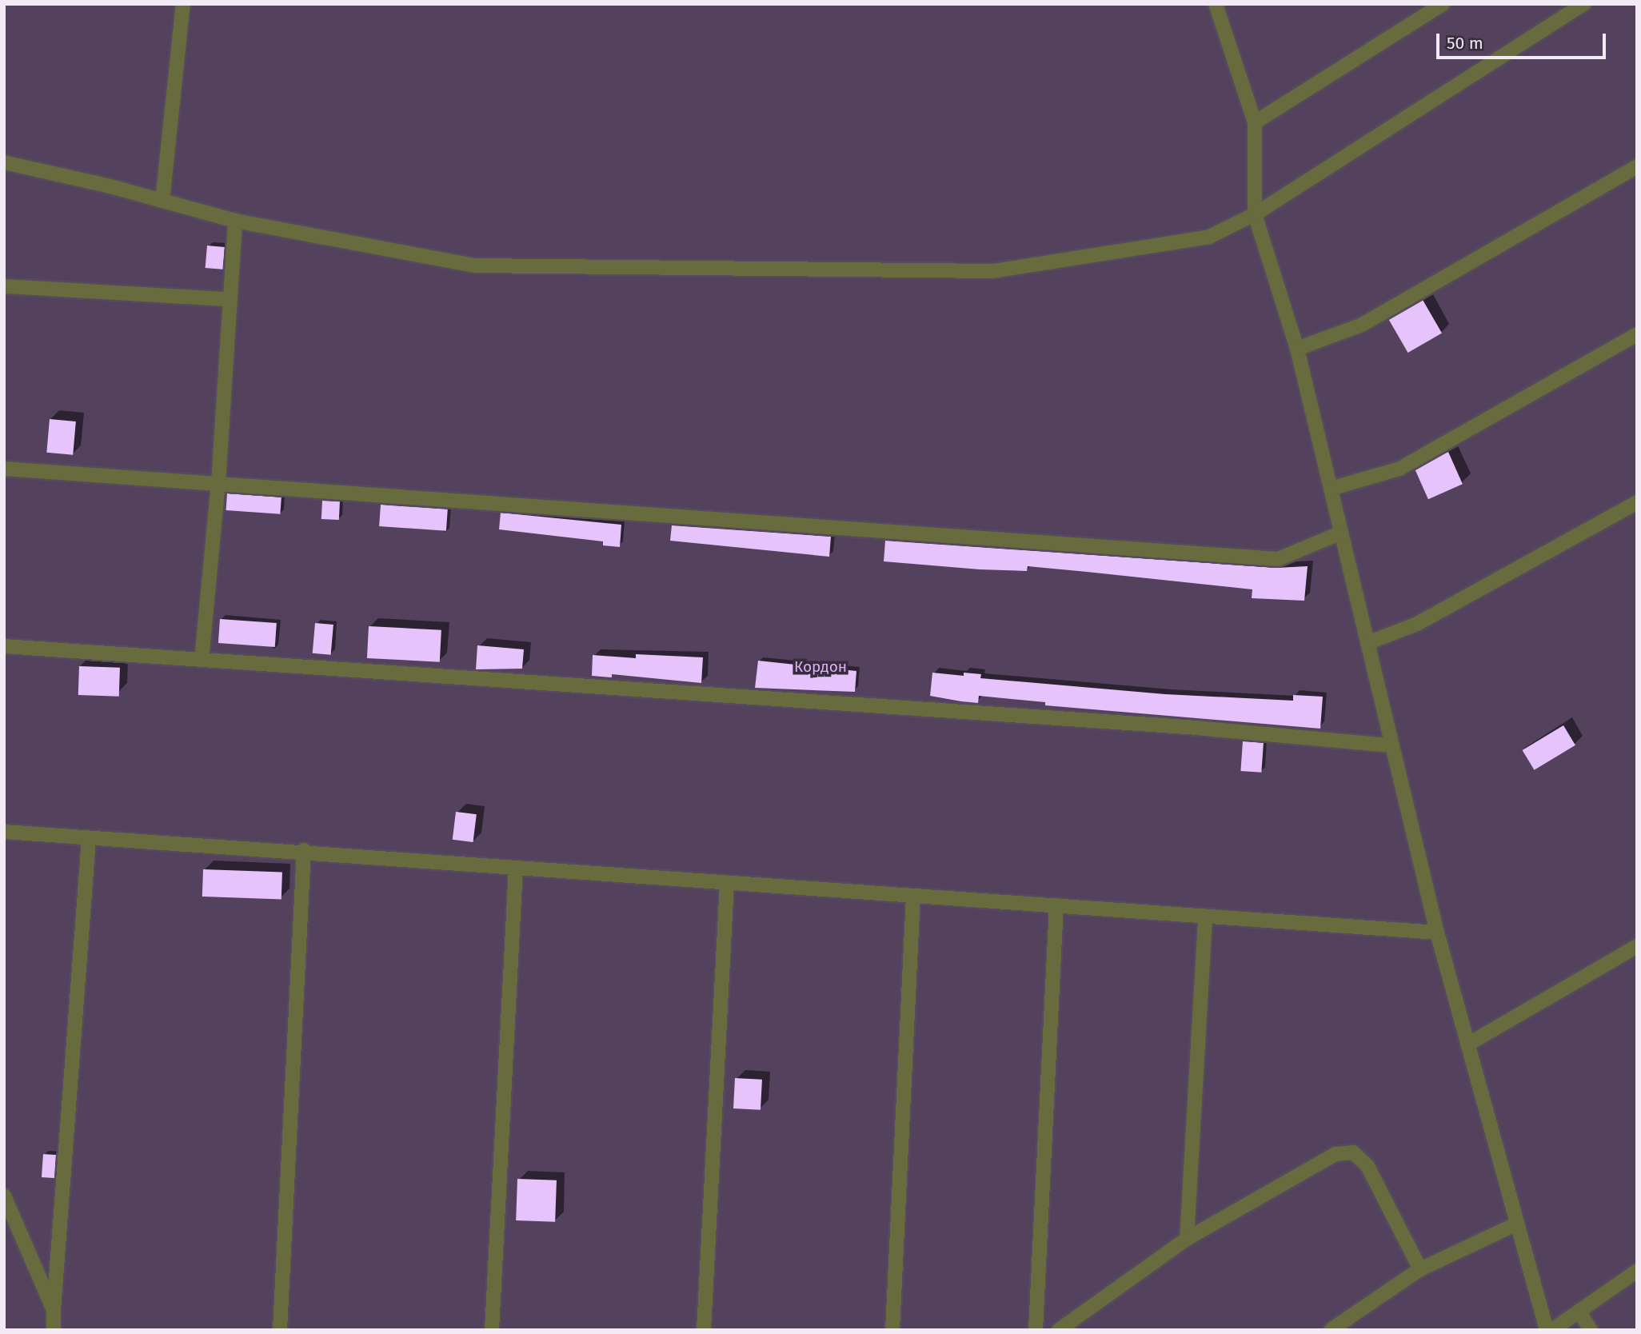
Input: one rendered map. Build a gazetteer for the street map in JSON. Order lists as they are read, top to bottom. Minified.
{"parks":["Кордон"],"scale_bar":"50 m"}
